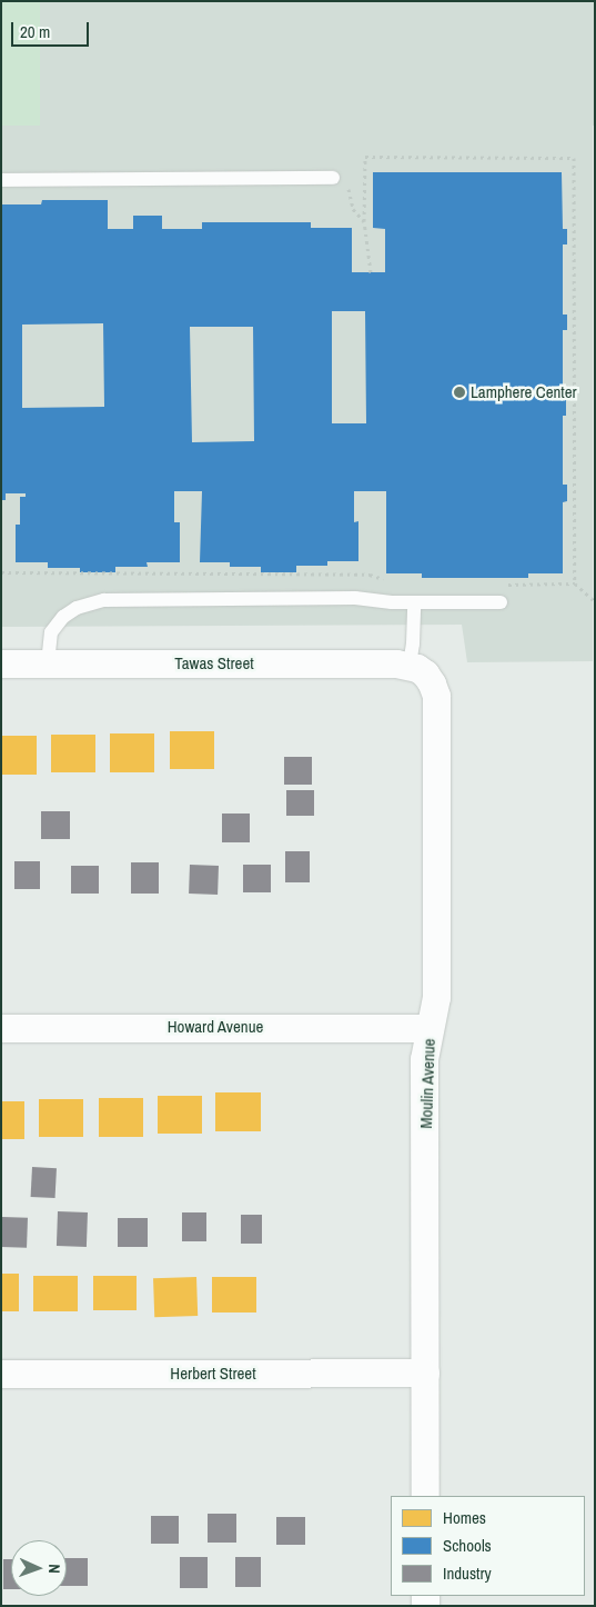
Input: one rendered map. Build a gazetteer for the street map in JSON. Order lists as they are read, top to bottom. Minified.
{"streets":{"street":["Tawas Street","Howard Avenue","Moulin Avenue","Herbert Street"]},"crossings":[["Tawas Street","Moulin Avenue"],["Howard Avenue","Moulin Avenue"],["Moulin Avenue","Herbert Street"]],"places":["Lamphere Center"],"legend":["Homes","Schools","Industry"],"scale_bar":"20 m","north":"right"}
